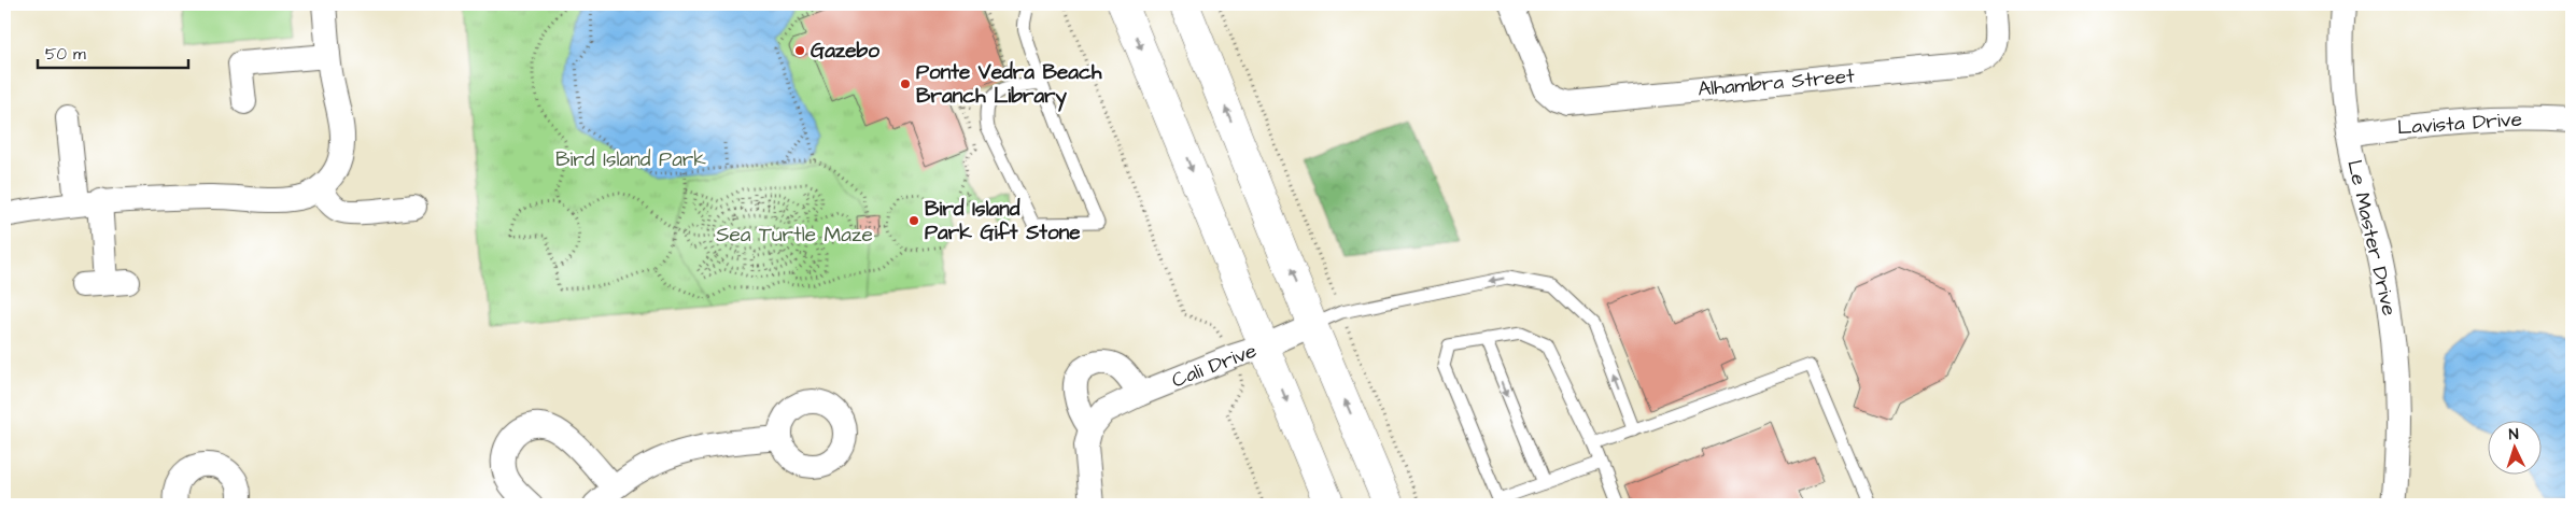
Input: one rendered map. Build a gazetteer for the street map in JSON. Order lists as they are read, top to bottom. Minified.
{"streets":{"street":["Alhambra Street","Lavista Drive","Le Master Drive","Cali Drive"]},"crossings":[["Lavista Drive","Le Master Drive"]],"parks":["Bird Island Park","Sea Turtle Maze"],"places":["Gazebo","Ponte Vedra Beach Branch Library","Bird Island Park Gift Stone"],"scale_bar":"50 m","north":"top"}
